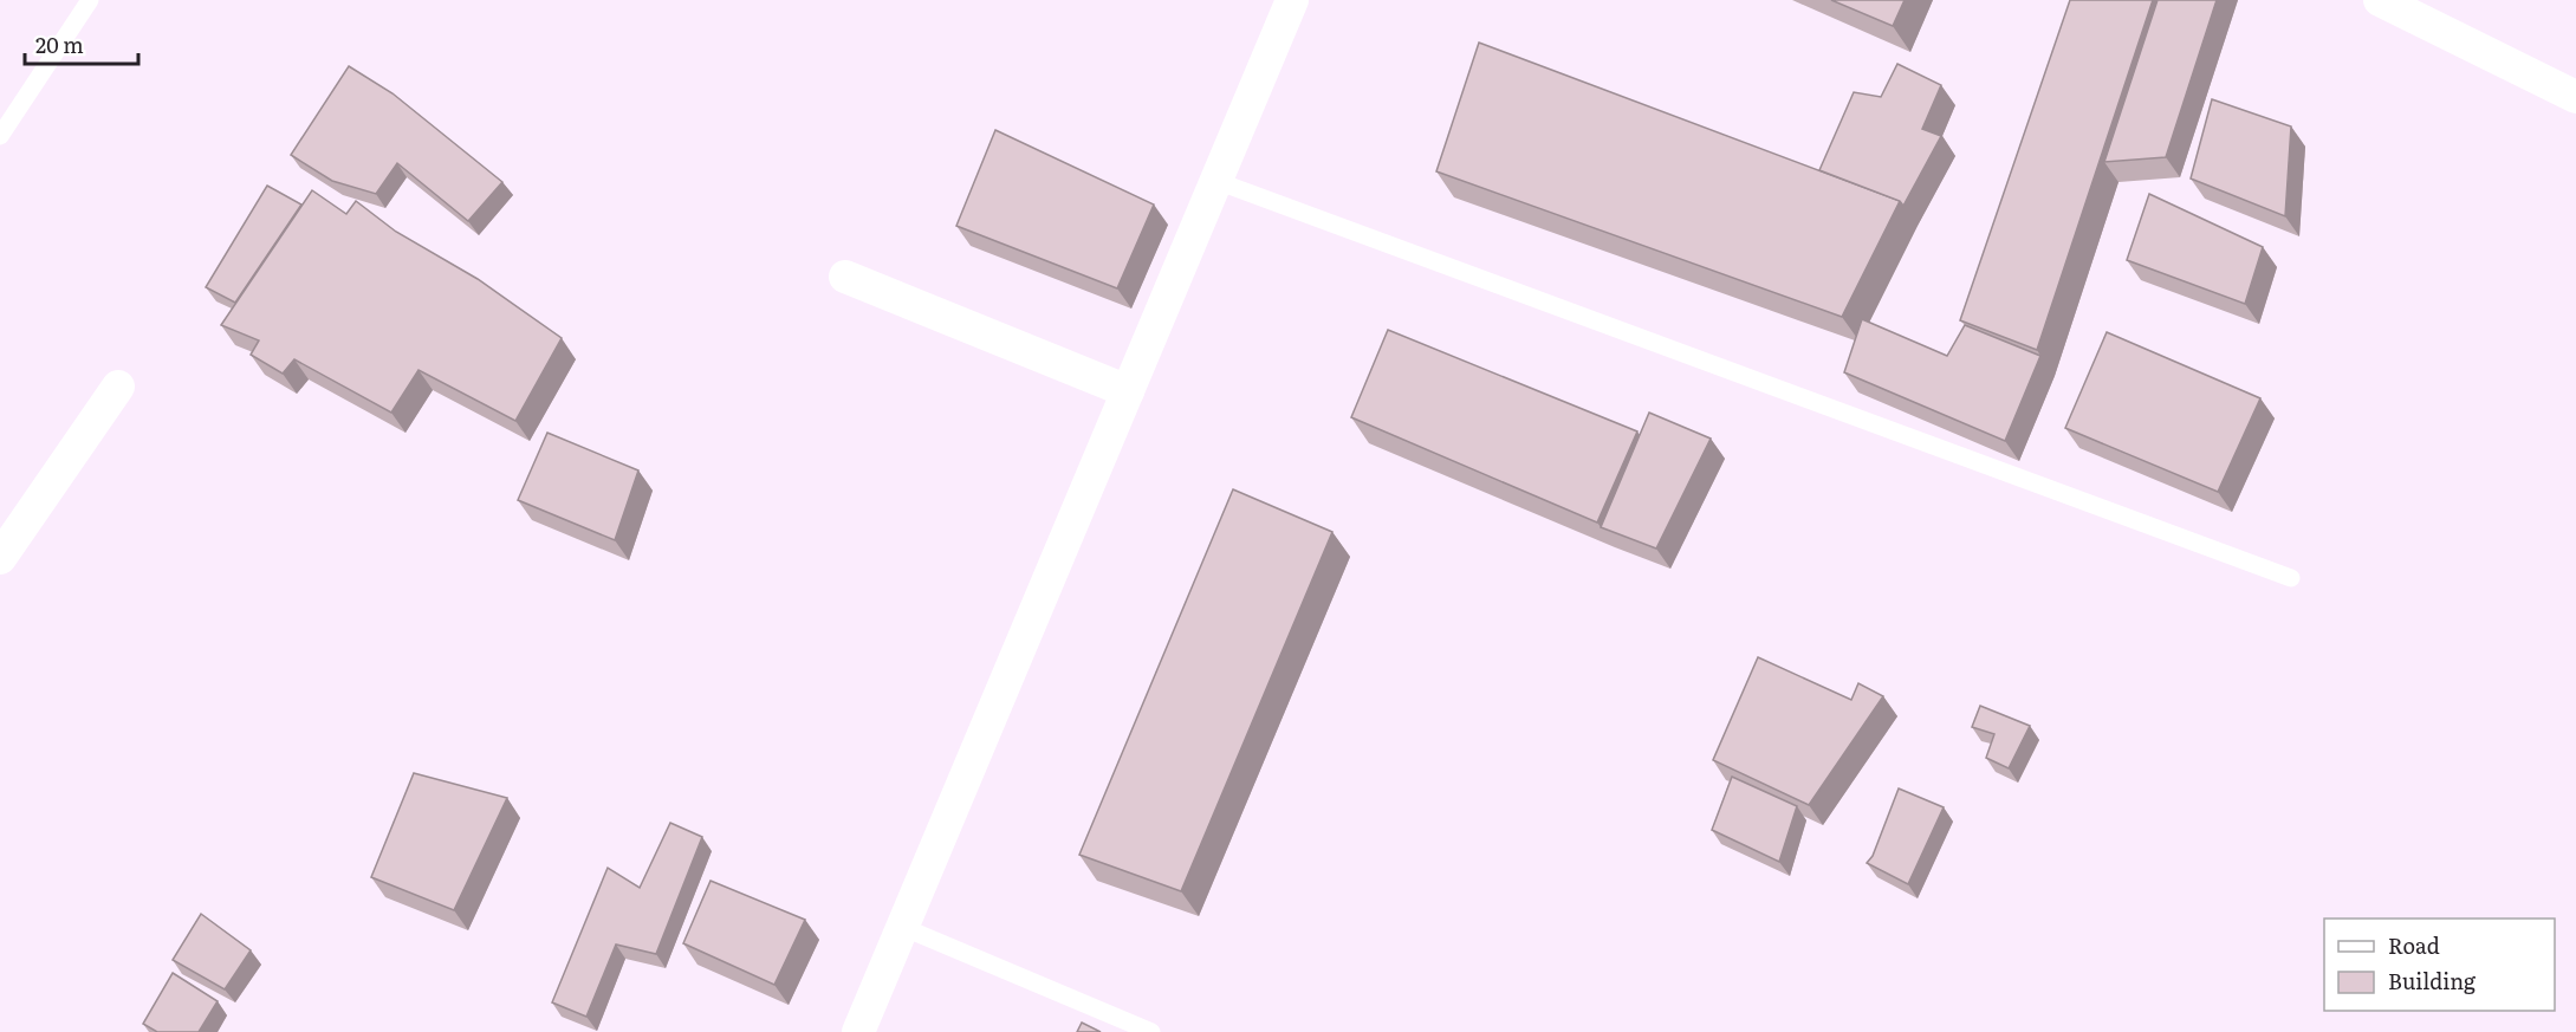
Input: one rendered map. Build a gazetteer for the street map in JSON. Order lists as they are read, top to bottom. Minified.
{"legend":["Road","Building"],"scale_bar":"20 m"}
